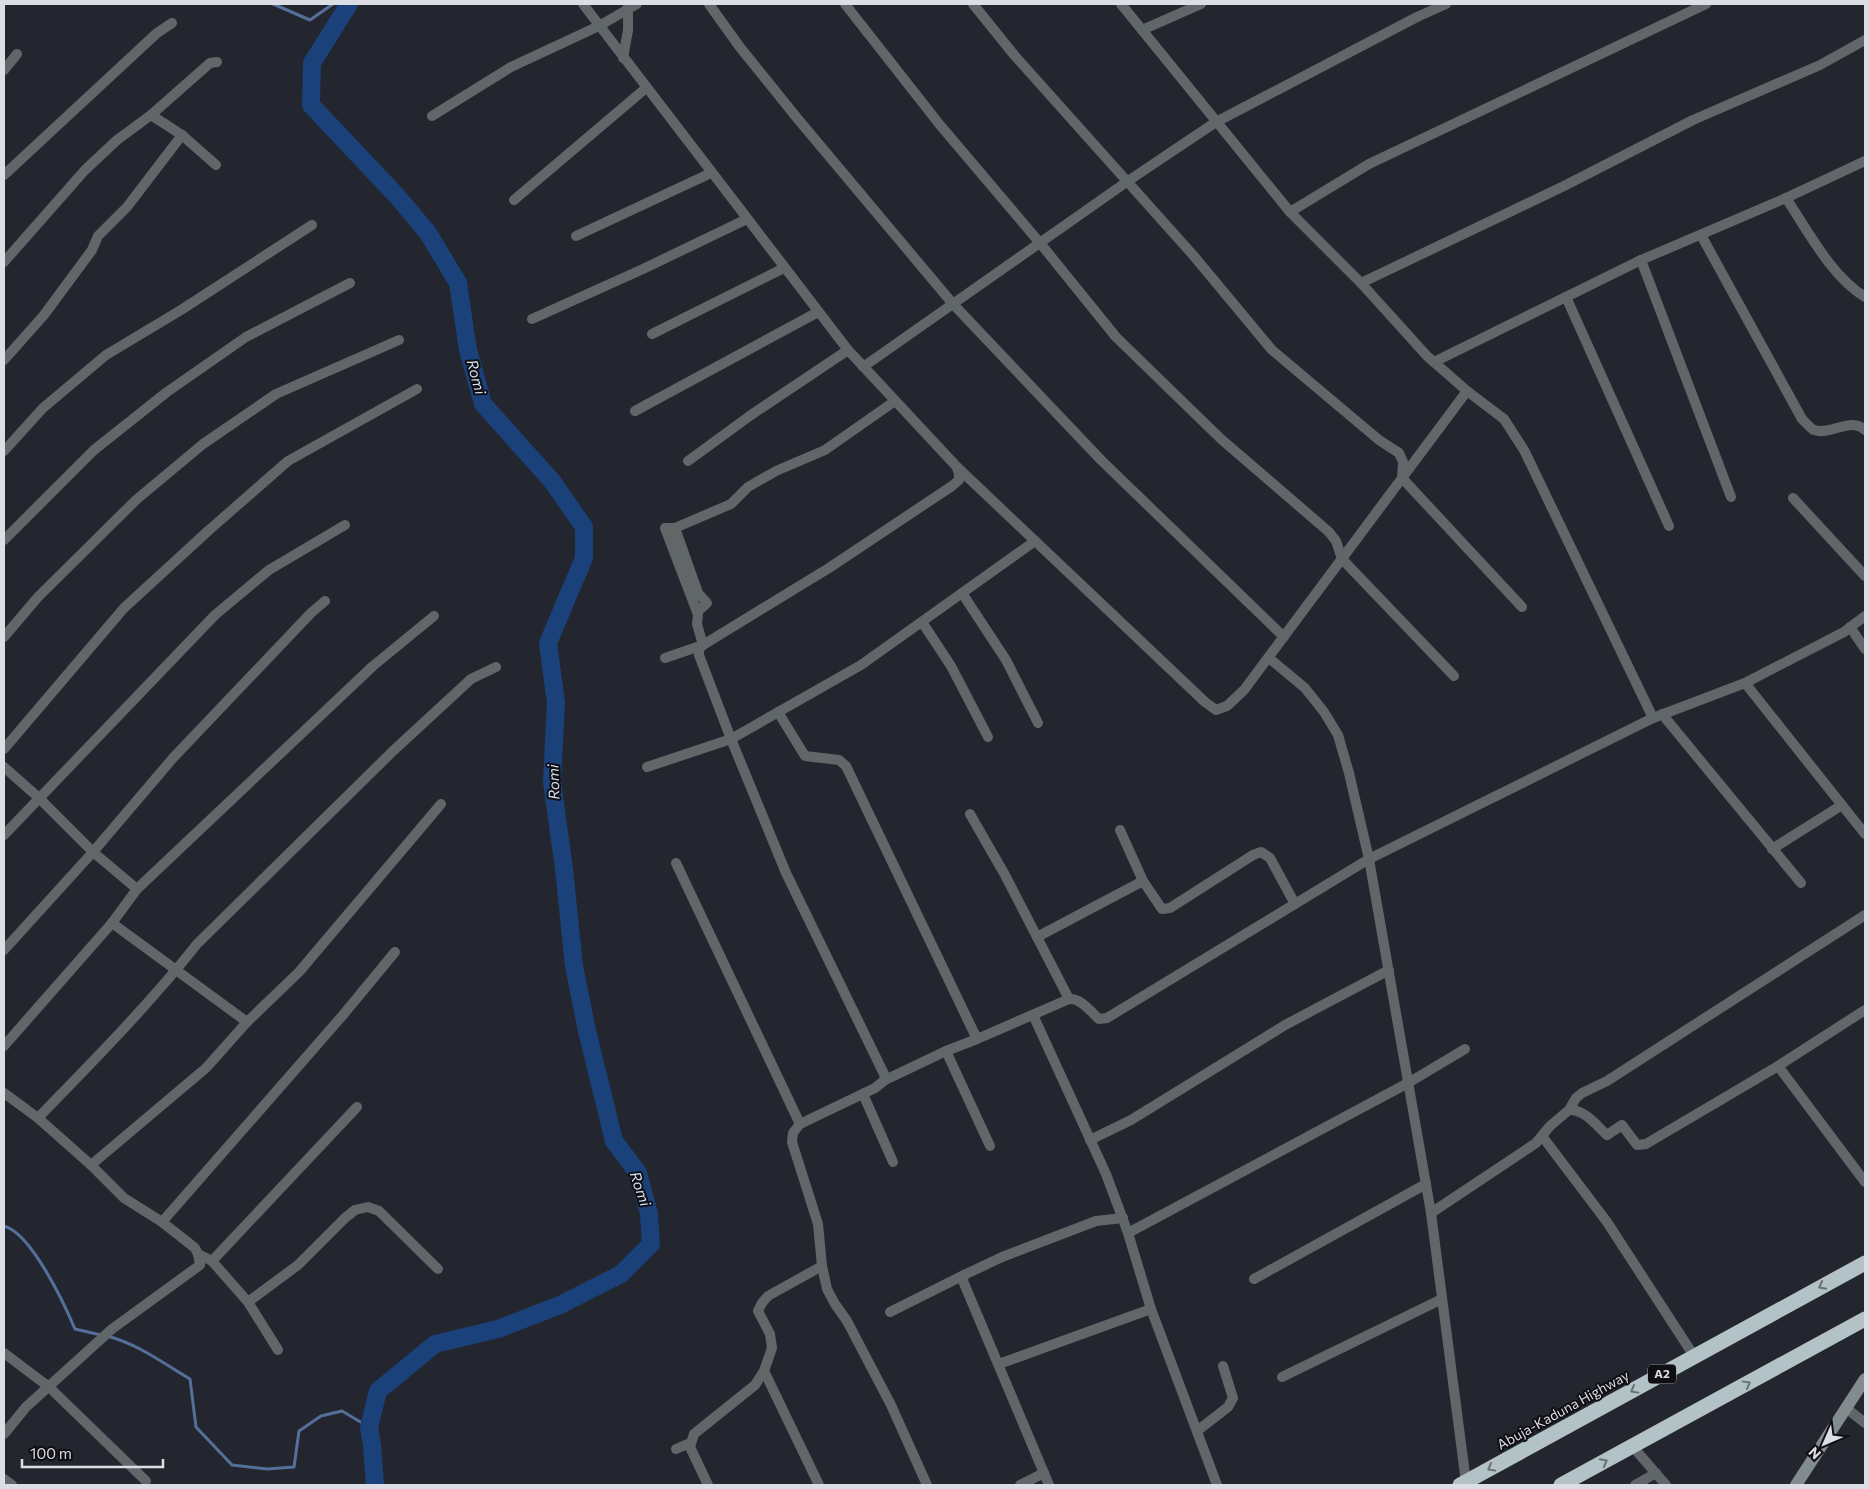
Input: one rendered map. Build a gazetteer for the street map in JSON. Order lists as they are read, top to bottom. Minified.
{"streets":{"highway":["A2","Abuja-Kaduna Highway"]},"water":["Romi"],"scale_bar":"100 m","north":"bottom left"}
